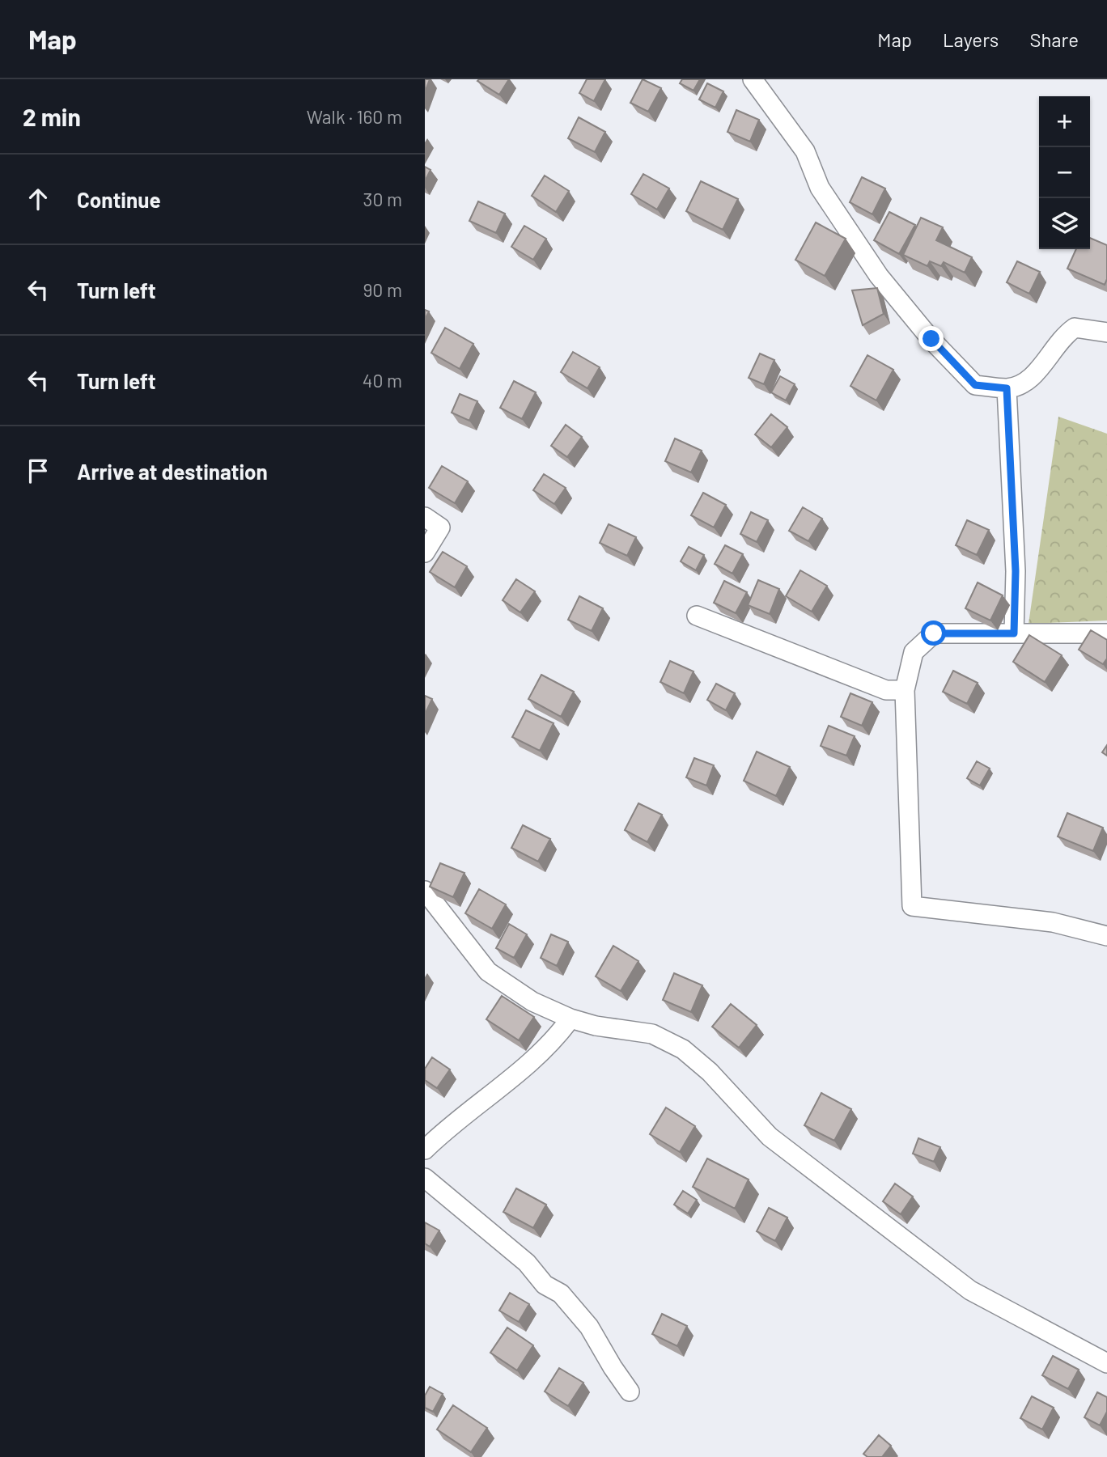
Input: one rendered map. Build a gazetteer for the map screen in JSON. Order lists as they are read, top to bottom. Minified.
{"page":{"header":"Map","nav":["Map","Layers","Share"],"heading":["2 min","Walk · 160 m"],"map_buttons":["+","−"],"list":[["Continue","30 m"],["Turn left","90 m"],["Turn left","40 m"],"Arrive at destination"]}}
